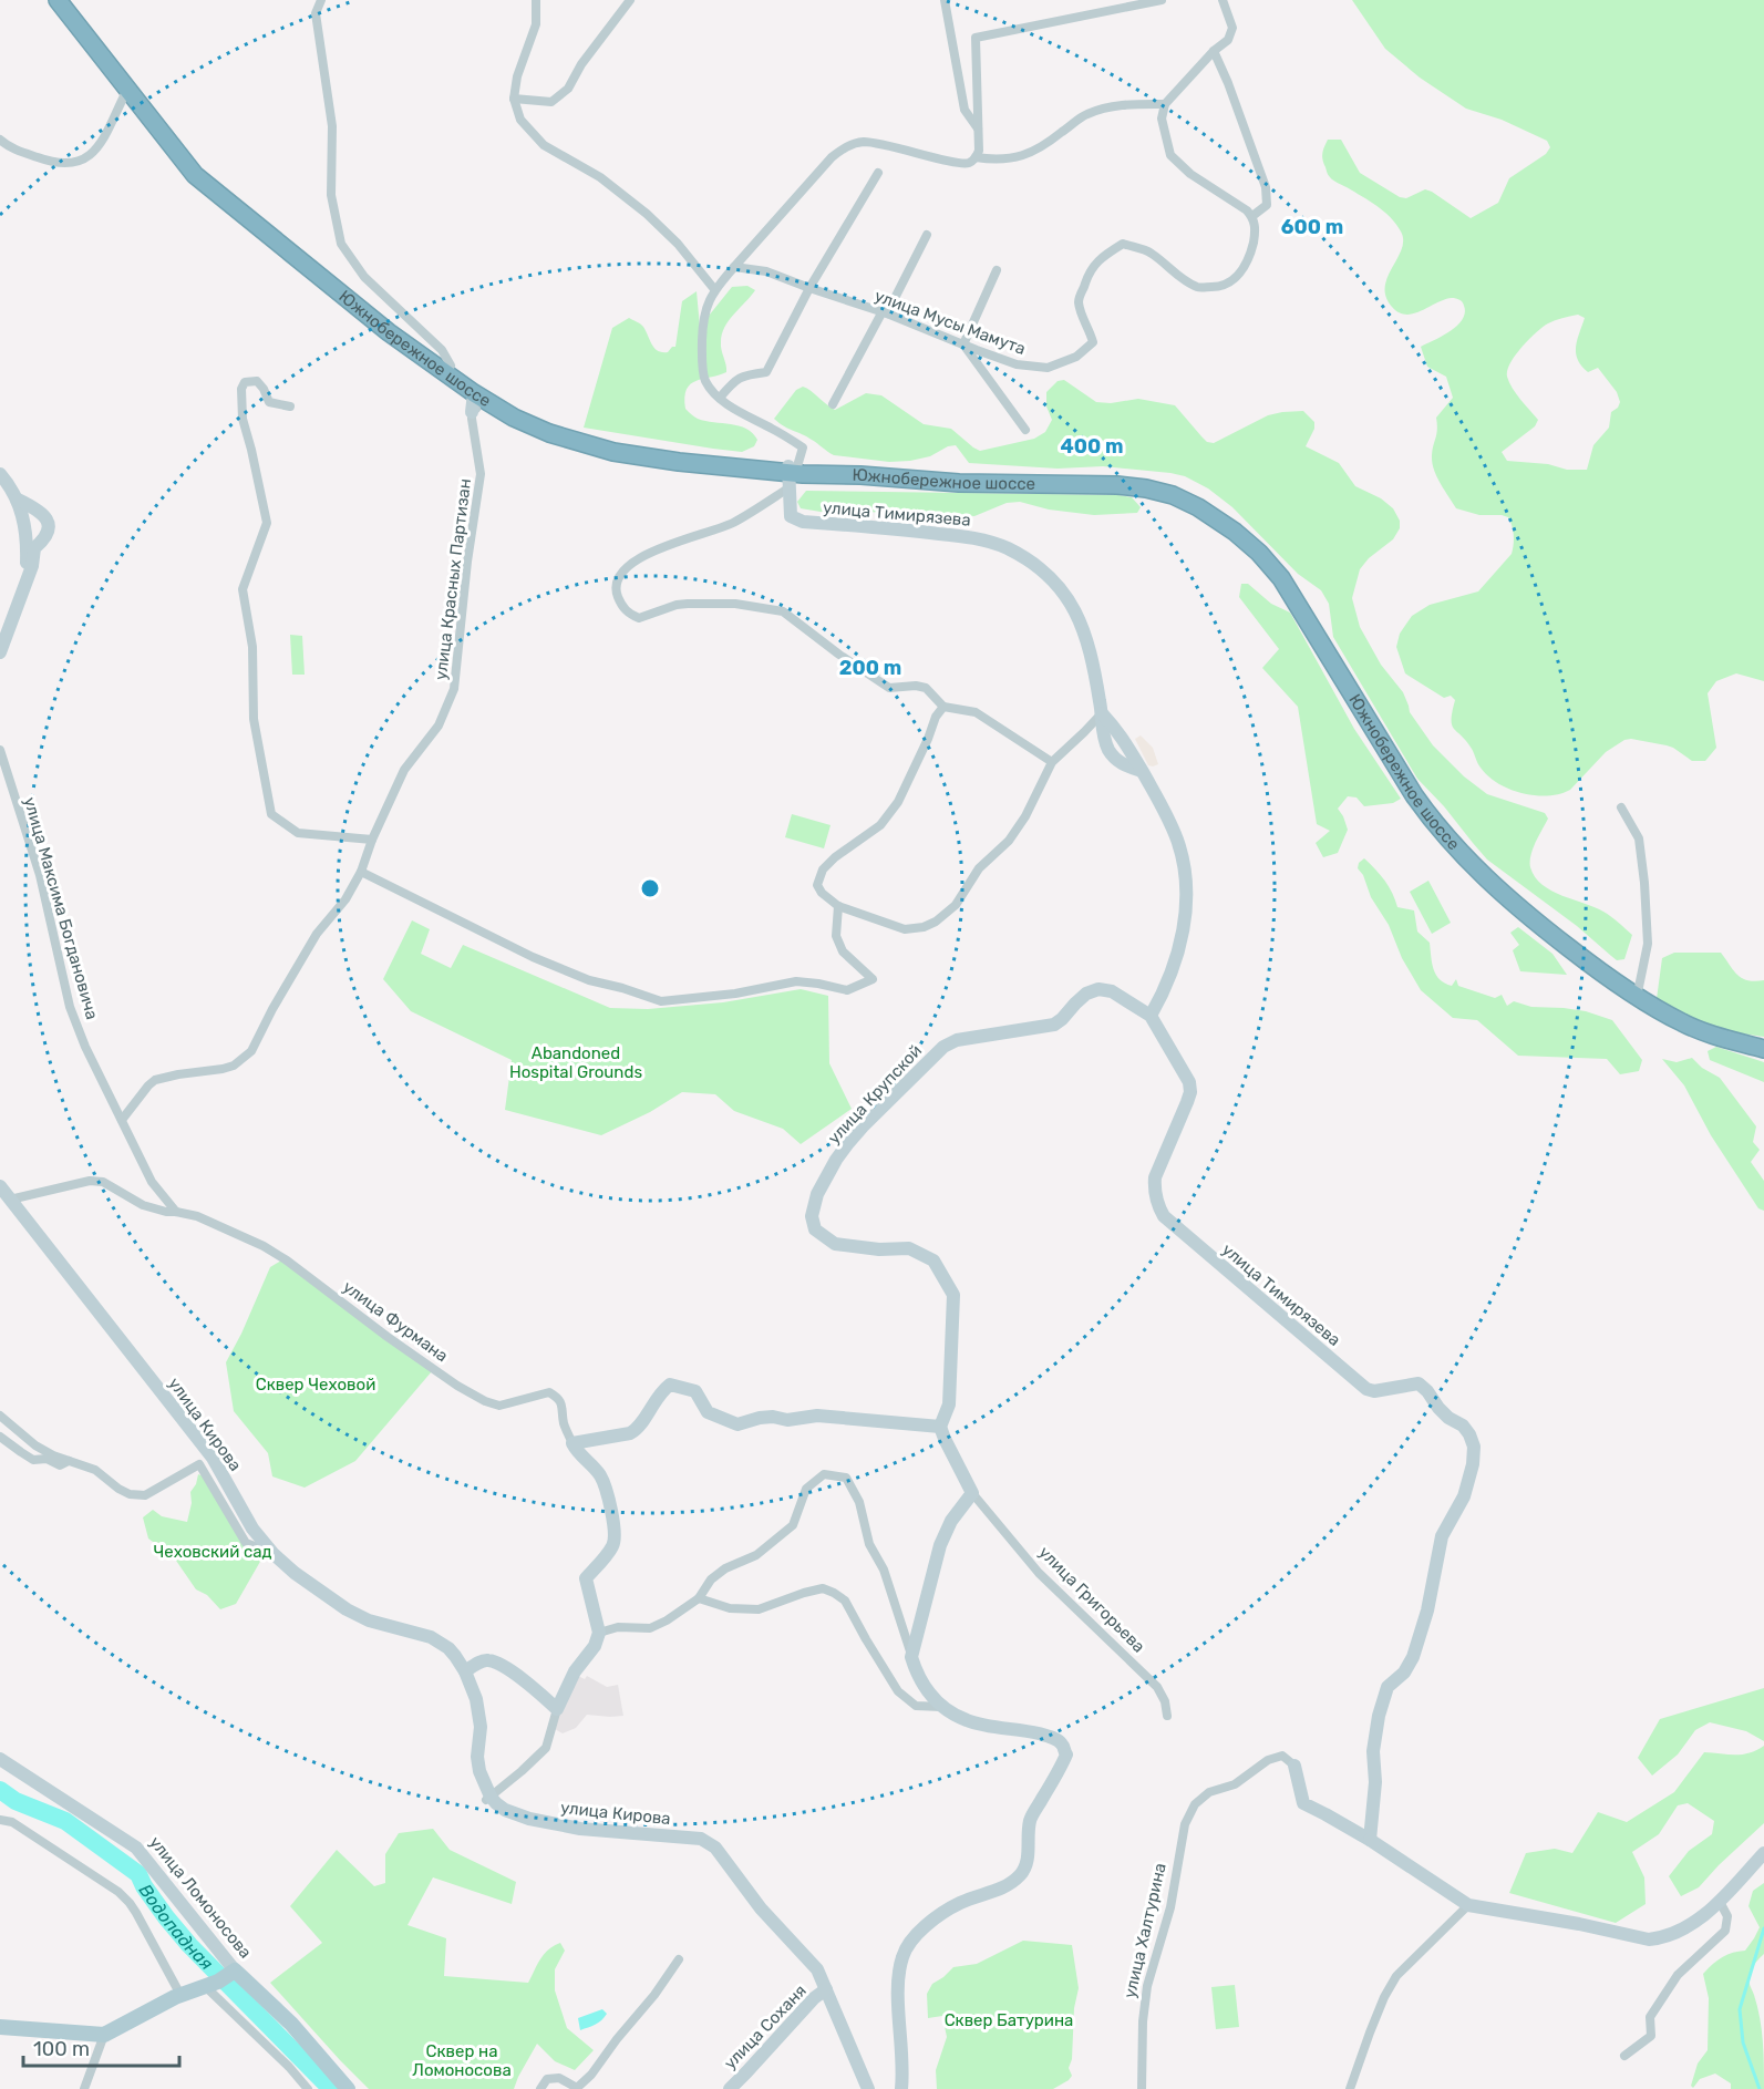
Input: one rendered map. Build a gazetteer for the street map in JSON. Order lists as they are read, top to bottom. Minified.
{"streets":{"highway":["Южнобережное шоссе"],"main road":["улица Ломоносова"],"street":["улица Мусы Мамута","улица Тимирязева","улица Красных Партизан","улица Максима Богдановича","улица Крупской","улица Фурмана","улица Кирова","улица Григорьева","улица Халтурина","улица Соханя"]},"crossings":[["Южнобережное шоссе","улица Тимирязева"],["Южнобережное шоссе","улица Красных Партизан"],["улица Тимирязева","улица Крупской"],["улица Тимирязева","улица Халтурина"],["улица Красных Партизан","улица Максима Богдановича"],["улица Максима Богдановича","улица Фурмана"],["улица Крупской","улица Григорьева"],["улица Кирова","улица Соханя"]],"water":["Водопадная"],"parks":["Abandoned Hospital Grounds","Сквер Чеховой","Чеховский сад","Сквер Батурина","Сквер на Ломоносова"],"scale_bar":"100 m","rings":["600 m","400 m","200 m"]}
